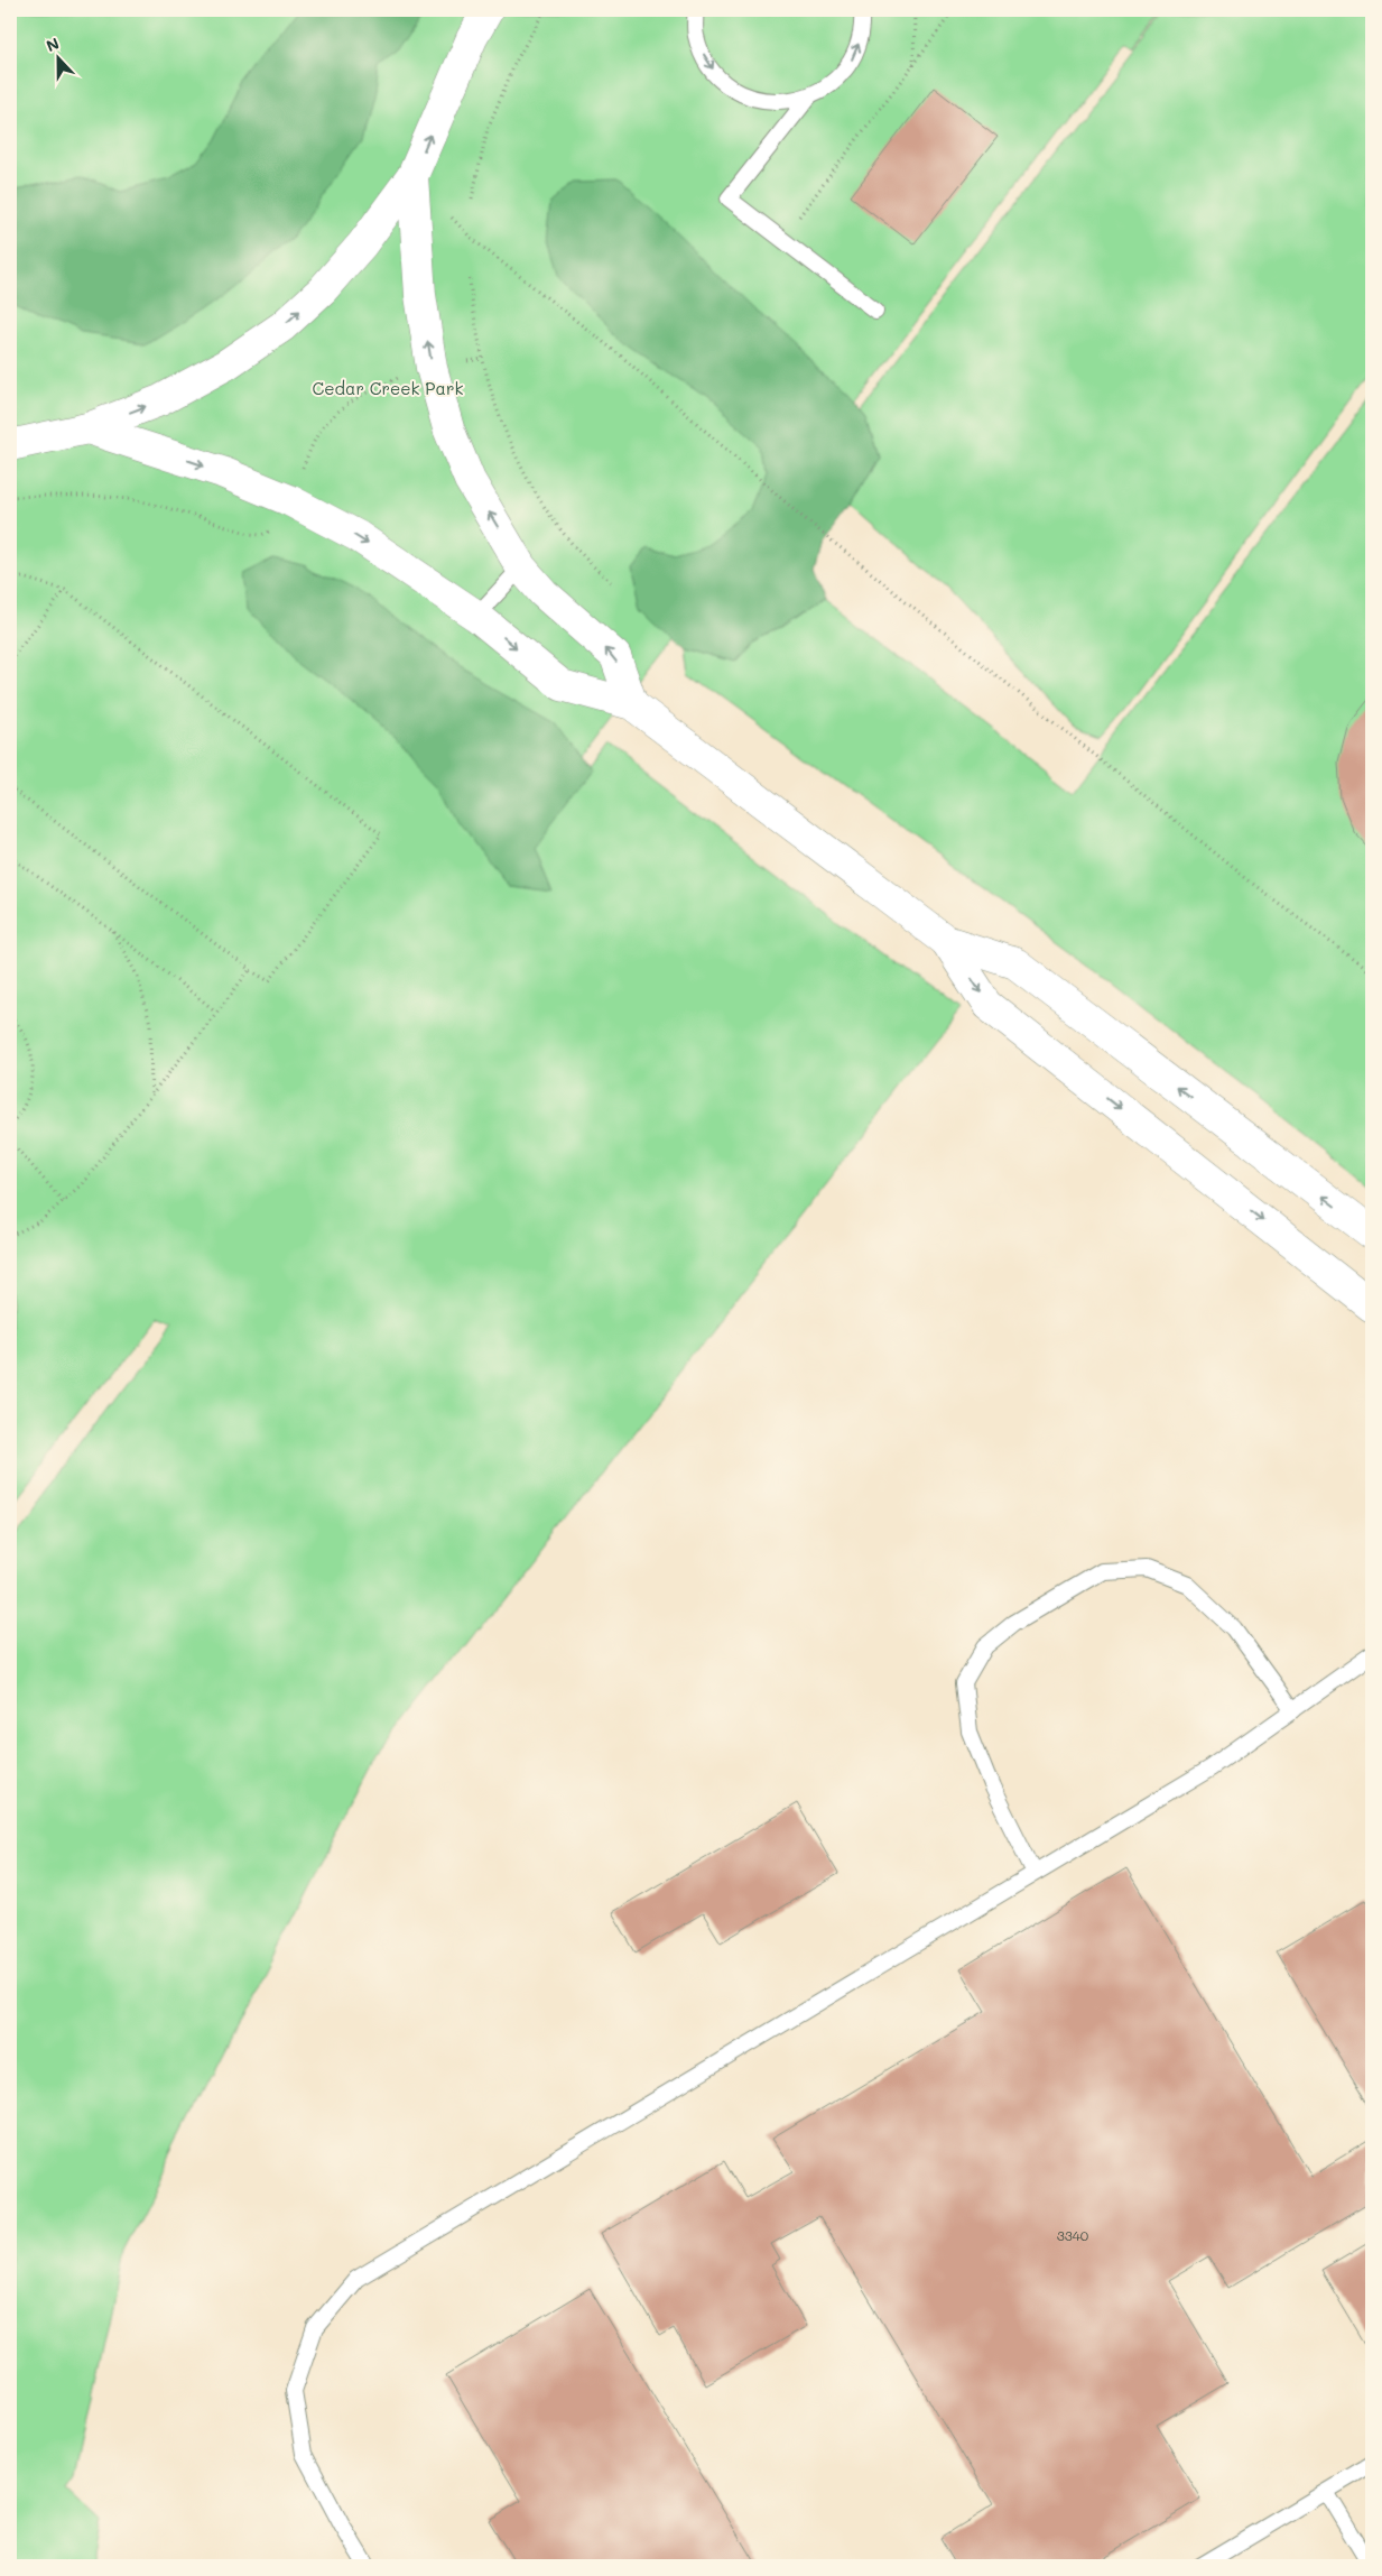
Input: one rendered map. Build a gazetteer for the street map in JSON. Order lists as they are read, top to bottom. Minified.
{"parks":["Cedar Creek Park"],"house_numbers":["3340"],"north":"top"}
